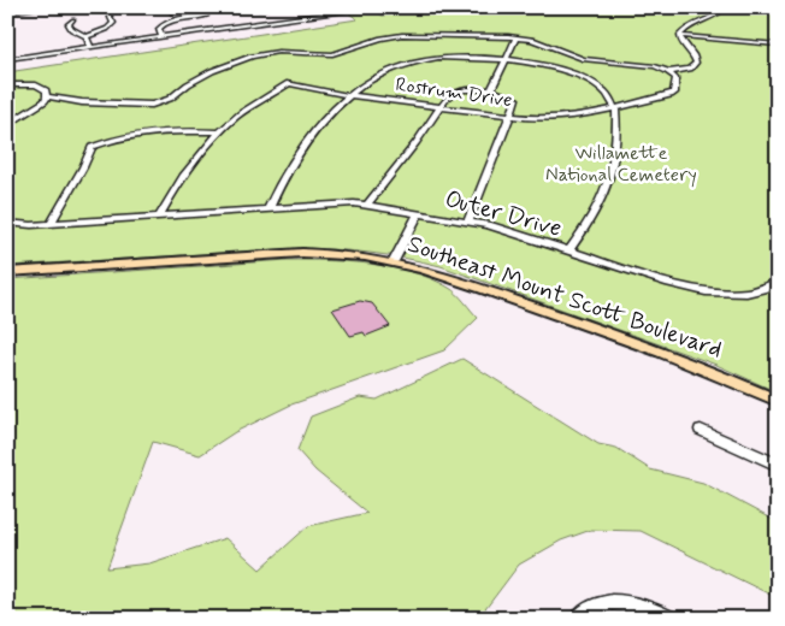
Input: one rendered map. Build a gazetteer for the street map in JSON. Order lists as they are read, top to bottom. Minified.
{"streets":{"main road":["Southeast Mount Scott Boulevard"],"street":["Rostrum Drive","Outer Drive"]},"parks":["Willamette National Cemetery"]}
